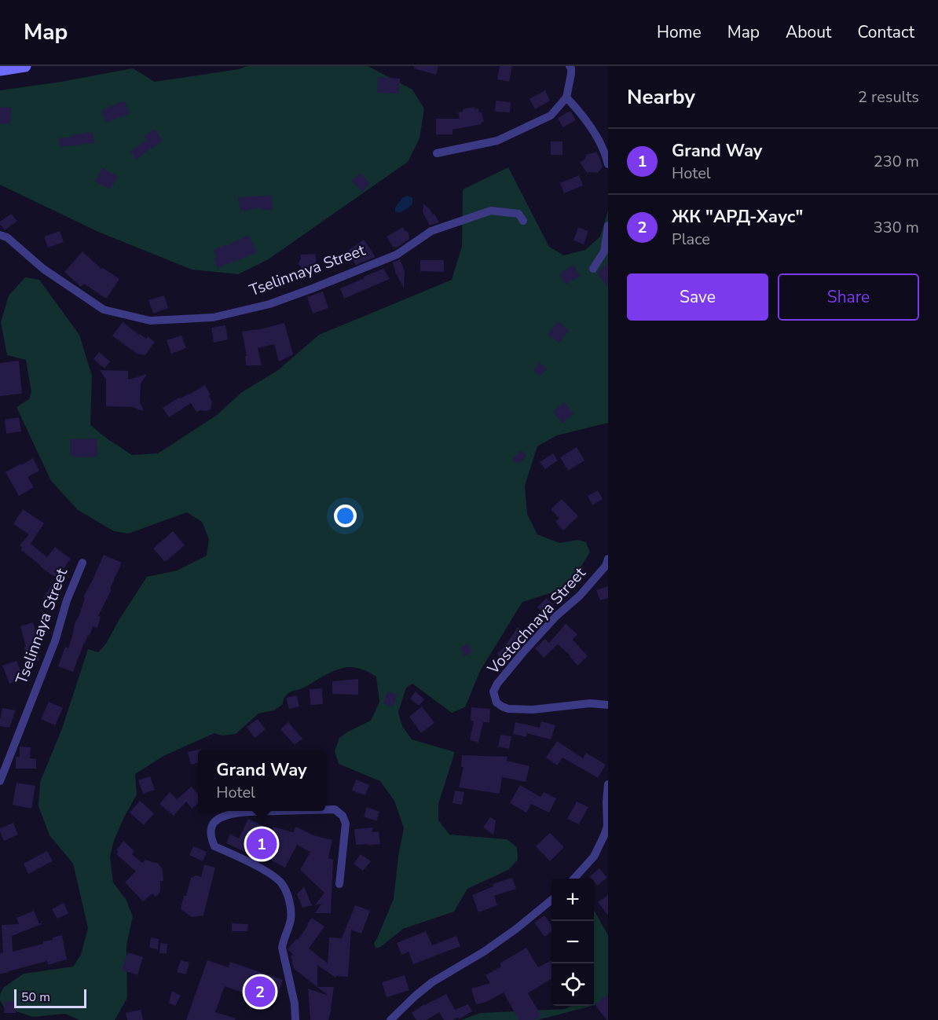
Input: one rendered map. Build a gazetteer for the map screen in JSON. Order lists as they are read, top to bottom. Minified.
{"streets":{"street":["Tselinnaya Street","Vostochnaya Street"]},"scale_bar":"50 m","page":{"header":"Map","nav":["Home","Map","About","Contact"],"heading":["Nearby","2 results"],"list":[{"mark":"1","name":"Grand Way","note":"Hotel","value":"230 m"},{"mark":"2","name":"ЖК \"АРД-Хаус\"","note":"Place","value":"330 m"}],"buttons":["Save","Share"],"popup":["Grand Way","Hotel"],"pins":["1","2"],"map_buttons":["+","−"],"scale":"50 m"}}
